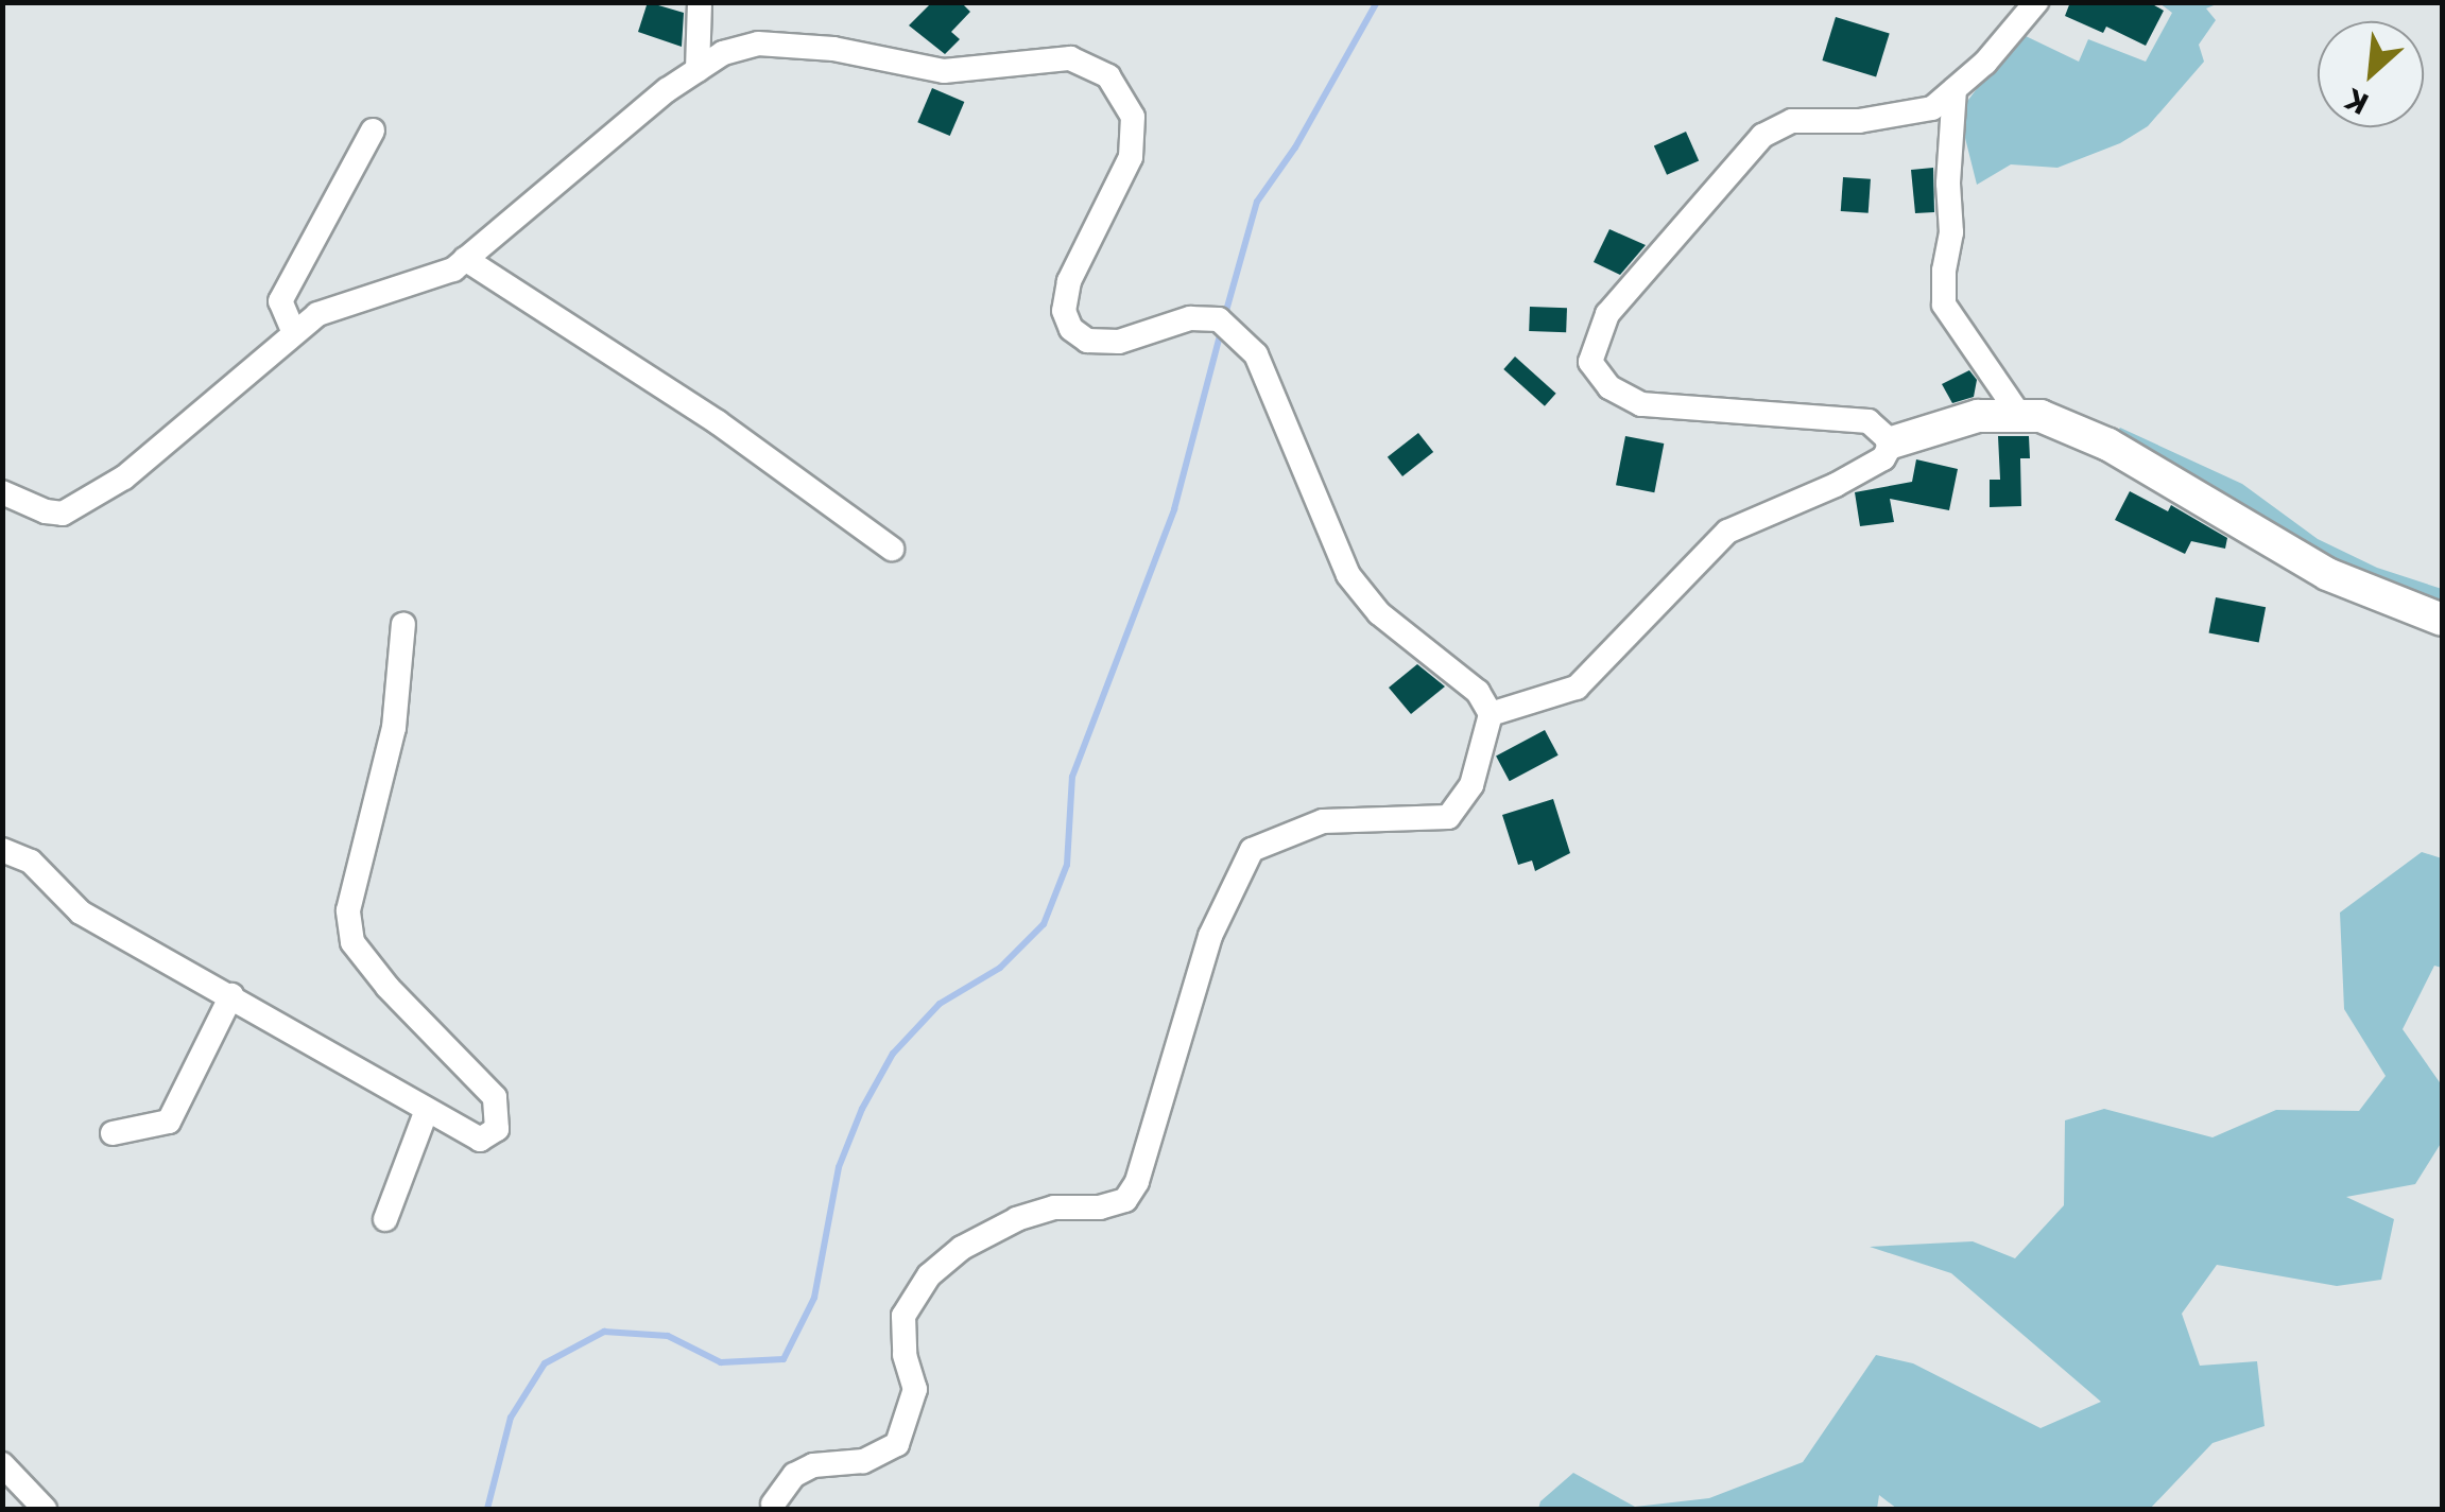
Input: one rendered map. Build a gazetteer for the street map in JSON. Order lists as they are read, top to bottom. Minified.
{"north":"bottom left"}
